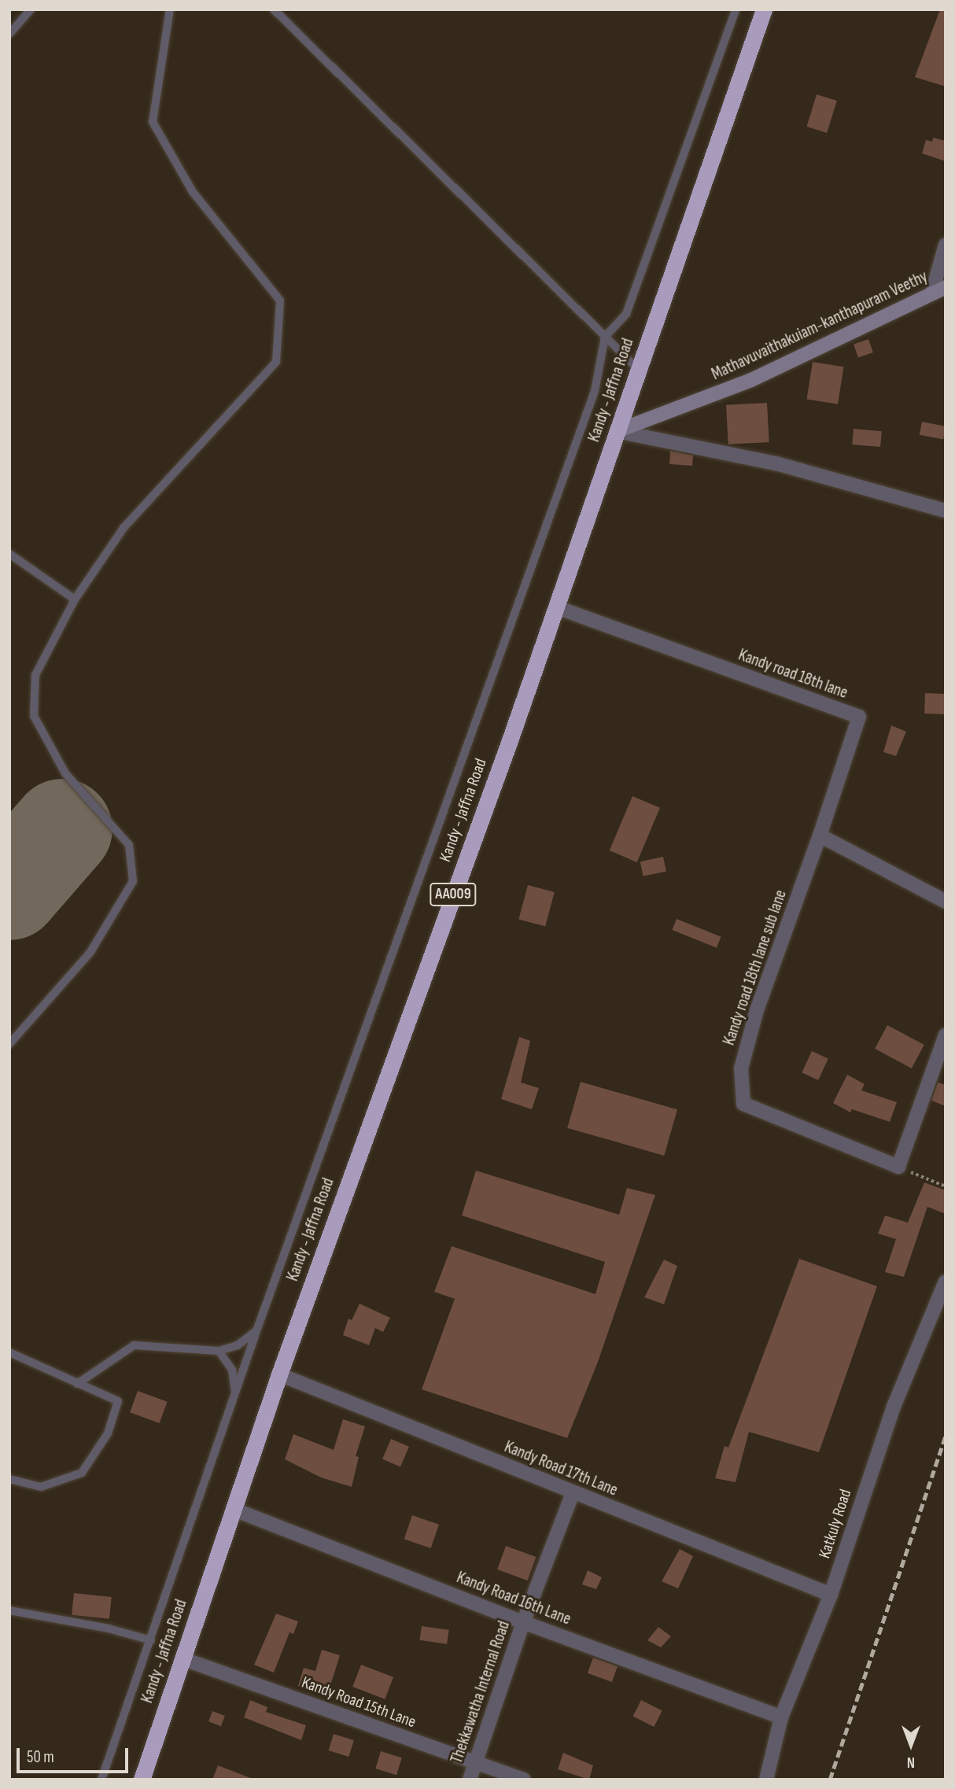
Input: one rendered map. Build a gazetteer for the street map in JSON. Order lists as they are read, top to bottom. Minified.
{"streets":{"highway":["Kandy - Jaffna Road","AA009"],"street":["Mathavuvaithakuiam-kanthapuram Veethy","Kandy road 18th lane","Kandy road 18th lane sub lane","Kandy Road 17th Lane","Katkuly Road","Kandy Road 16th Lane","Thekkawatha Internal Road","Kandy Road 15th Lane"]},"crossings":[["Mathavuvaithakuiam-kanthapuram Veethy","Kandy - Jaffna Road"],["Kandy - Jaffna Road","Kandy road 18th lane"],["Kandy - Jaffna Road","Kandy Road 17th Lane"],["Kandy - Jaffna Road","Kandy Road 16th Lane"],["Kandy - Jaffna Road","Kandy Road 15th Lane"],["Kandy road 18th lane","Kandy road 18th lane sub lane"],["Kandy Road 17th Lane","Katkuly Road"],["Kandy Road 17th Lane","Thekkawatha Internal Road"],["Katkuly Road","Kandy Road 16th Lane"],["Kandy Road 16th Lane","Thekkawatha Internal Road"],["Thekkawatha Internal Road","Kandy Road 15th Lane"]],"scale_bar":"50 m","north":"bottom"}
